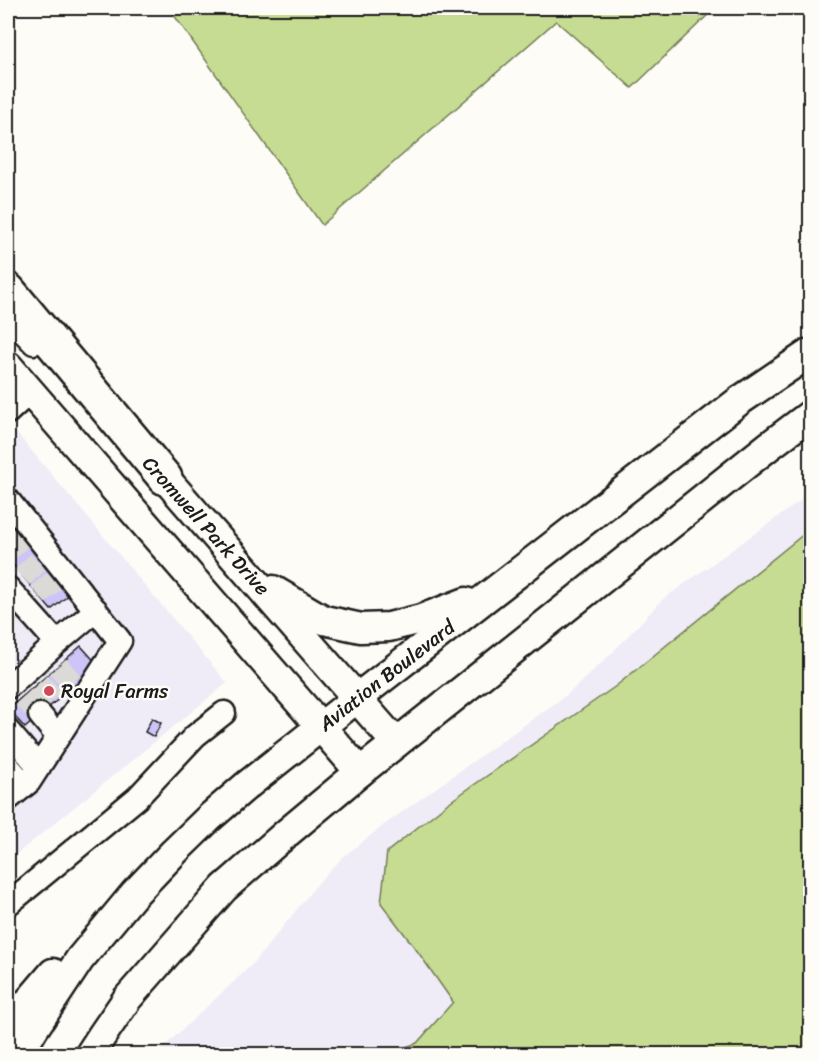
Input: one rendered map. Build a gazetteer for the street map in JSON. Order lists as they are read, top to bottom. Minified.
{"streets":{"main road":["Cromwell Park Drive","Aviation Boulevard"]},"crossings":[["Cromwell Park Drive","Aviation Boulevard"]],"places":["Royal Farms"]}
